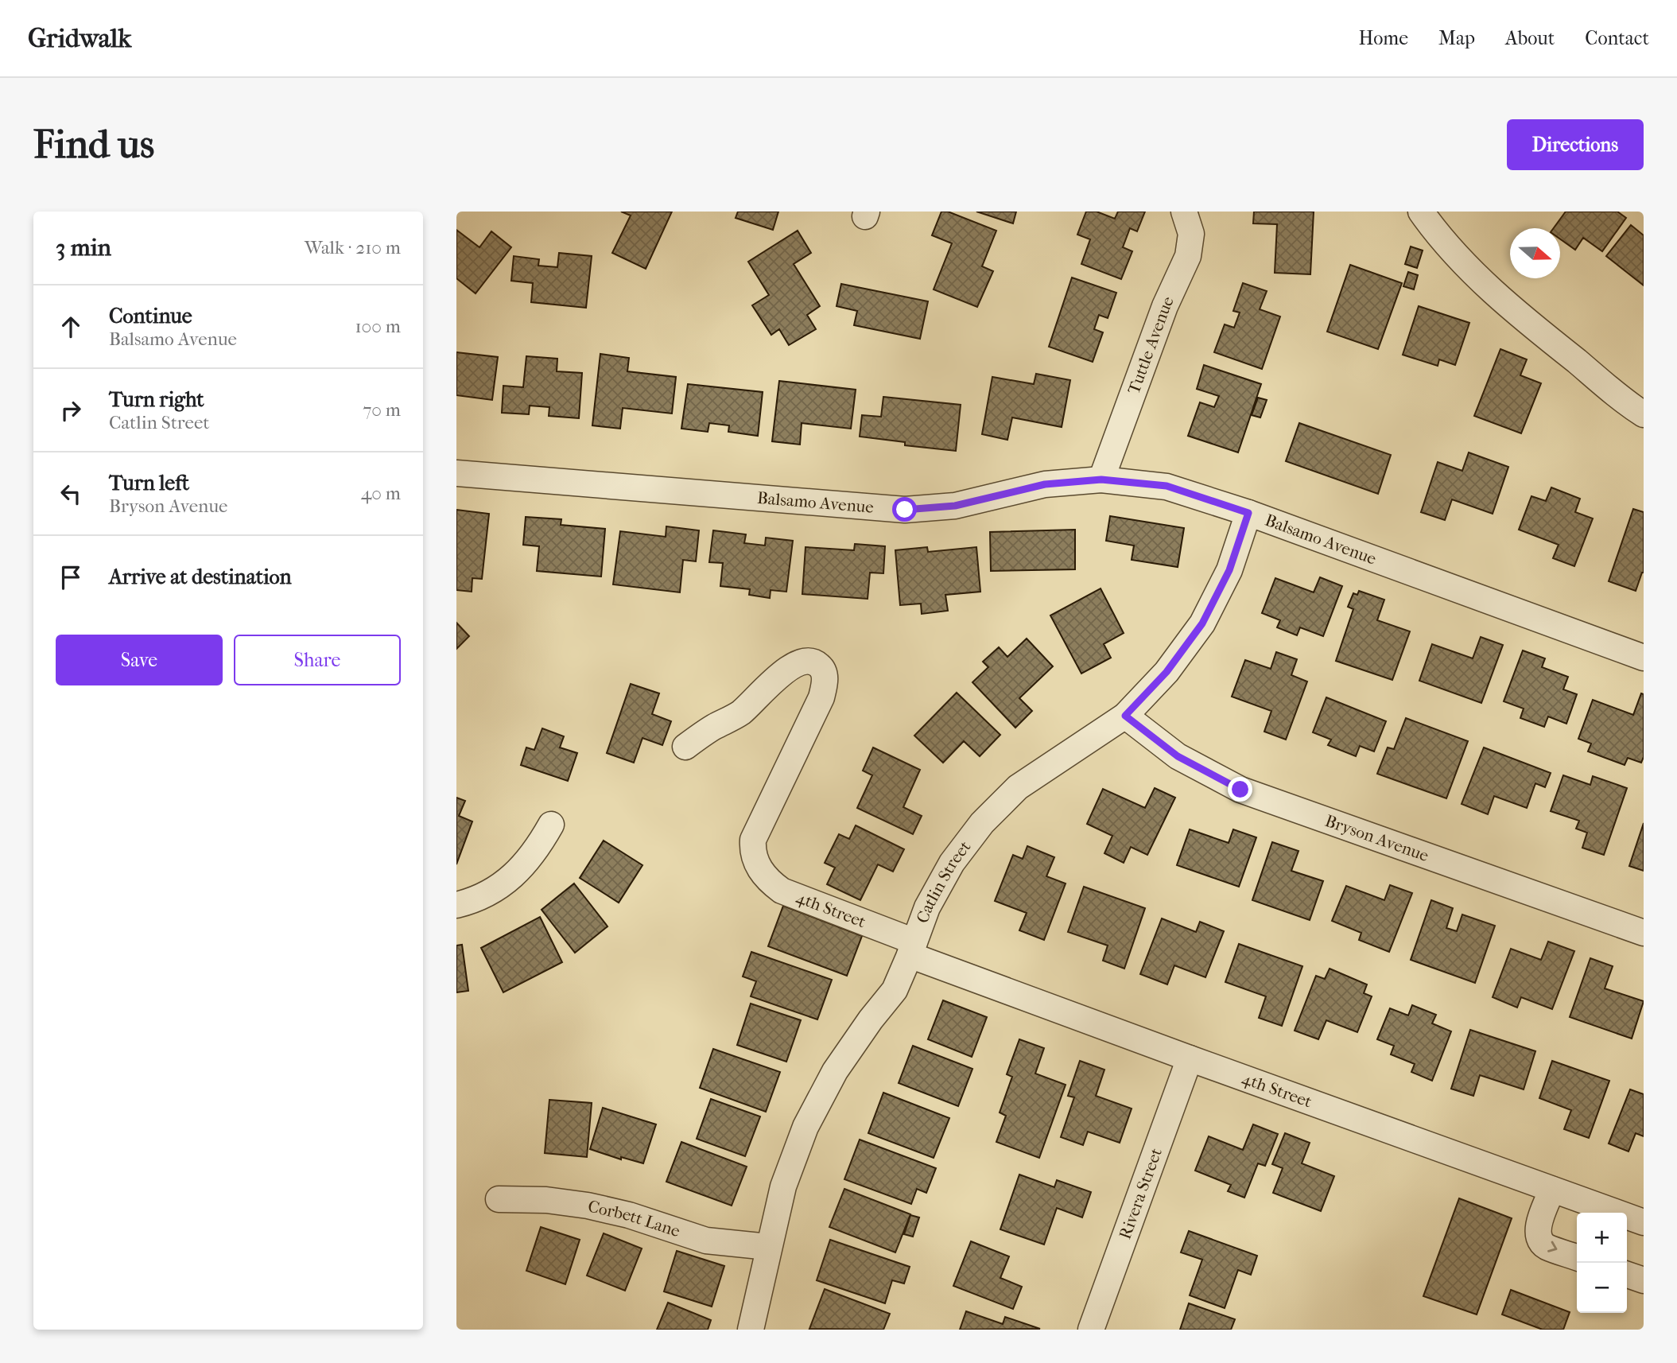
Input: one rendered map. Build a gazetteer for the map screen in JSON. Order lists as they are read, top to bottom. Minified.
{"streets":{"street":["Tuttle Avenue","Balsamo Avenue","Bryson Avenue","Catlin Street","4th Street","Rivera Street","Corbett Lane"]},"crossings":[["Tuttle Avenue","Balsamo Avenue"],["Balsamo Avenue","Catlin Street"],["Bryson Avenue","Catlin Street"],["Catlin Street","4th Street"],["Catlin Street","Corbett Lane"],["4th Street","Rivera Street"]],"north":"right","page":{"header":"Gridwalk","nav":["Home","Map","About","Contact"],"buttons":["Directions",["Save","Share"]],"title":"Find us","heading":["3 min","Walk · 210 m"],"list":[["Continue","Balsamo Avenue","100 m"],["Turn right","Catlin Street","70 m"],["Turn left","Bryson Avenue","40 m"],"Arrive at destination"],"map_buttons":["+","−"]}}
